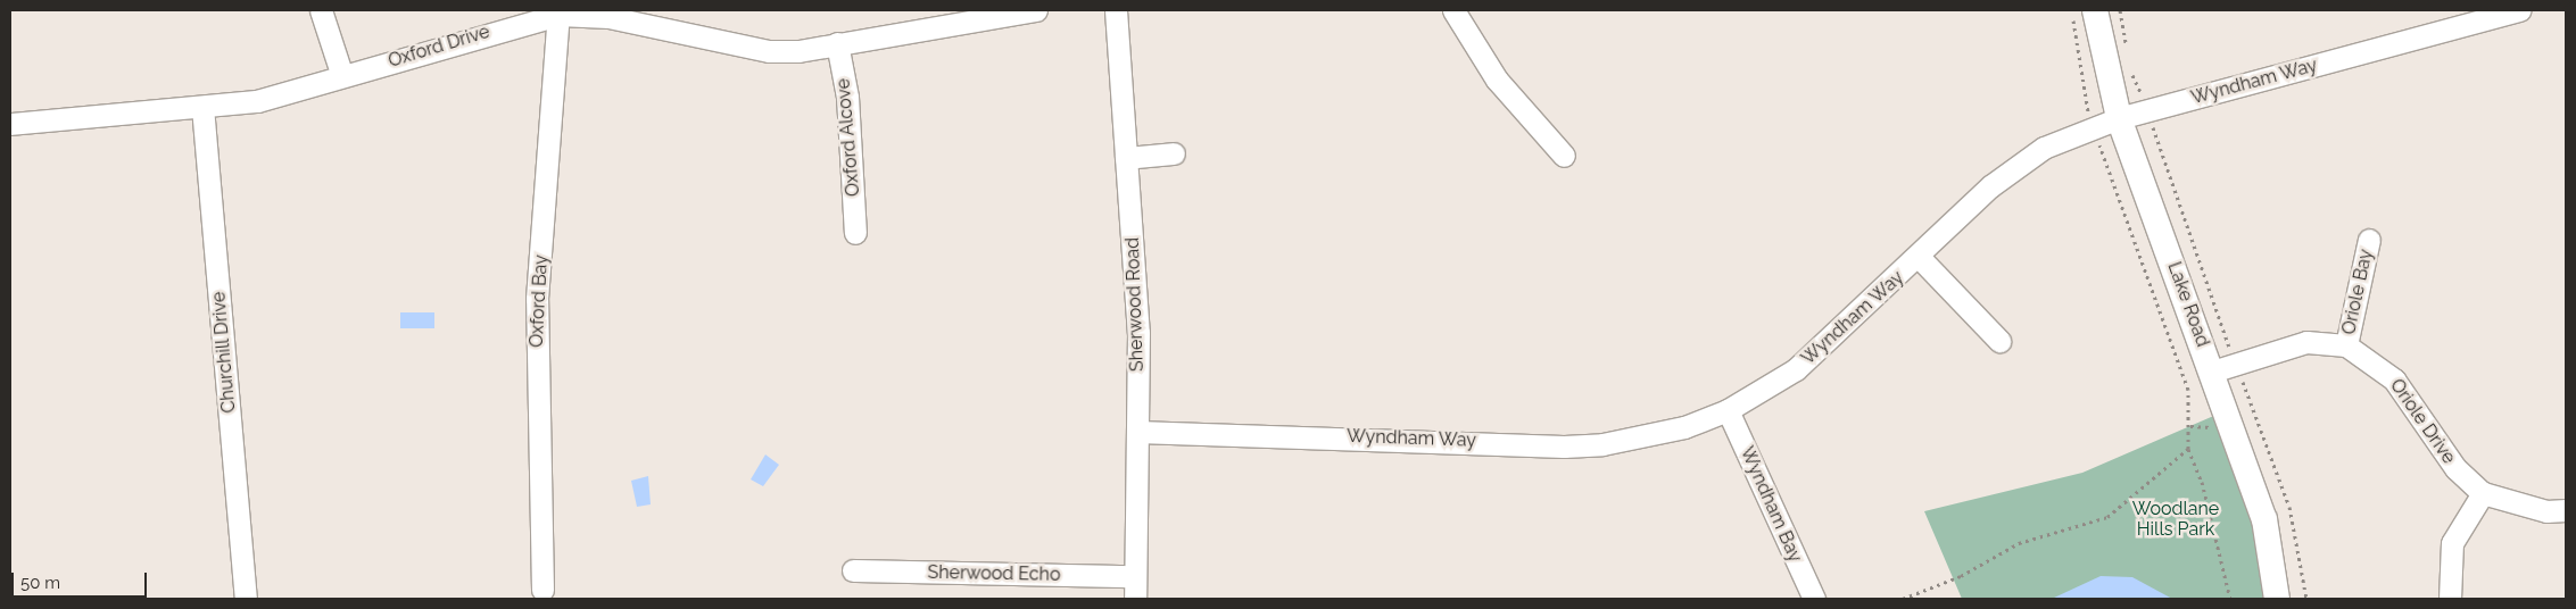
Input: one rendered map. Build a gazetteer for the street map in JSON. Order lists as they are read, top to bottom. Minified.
{"streets":{"street":["Oxford Drive","Wyndham Way","Oxford Alcove","Oriole Bay","Oxford Bay","Sherwood Road","Lake Road","Churchill Drive","Oriole Drive","Wyndham Bay","Sherwood Echo"]},"crossings":[["Oxford Drive","Oxford Alcove"],["Oxford Drive","Oxford Bay"],["Oxford Drive","Churchill Drive"],["Wyndham Way","Sherwood Road"],["Wyndham Way","Lake Road"],["Wyndham Way","Wyndham Bay"],["Oriole Bay","Oriole Drive"],["Sherwood Road","Sherwood Echo"]],"parks":["Woodlane Hills Park"],"scale_bar":"50 m"}
